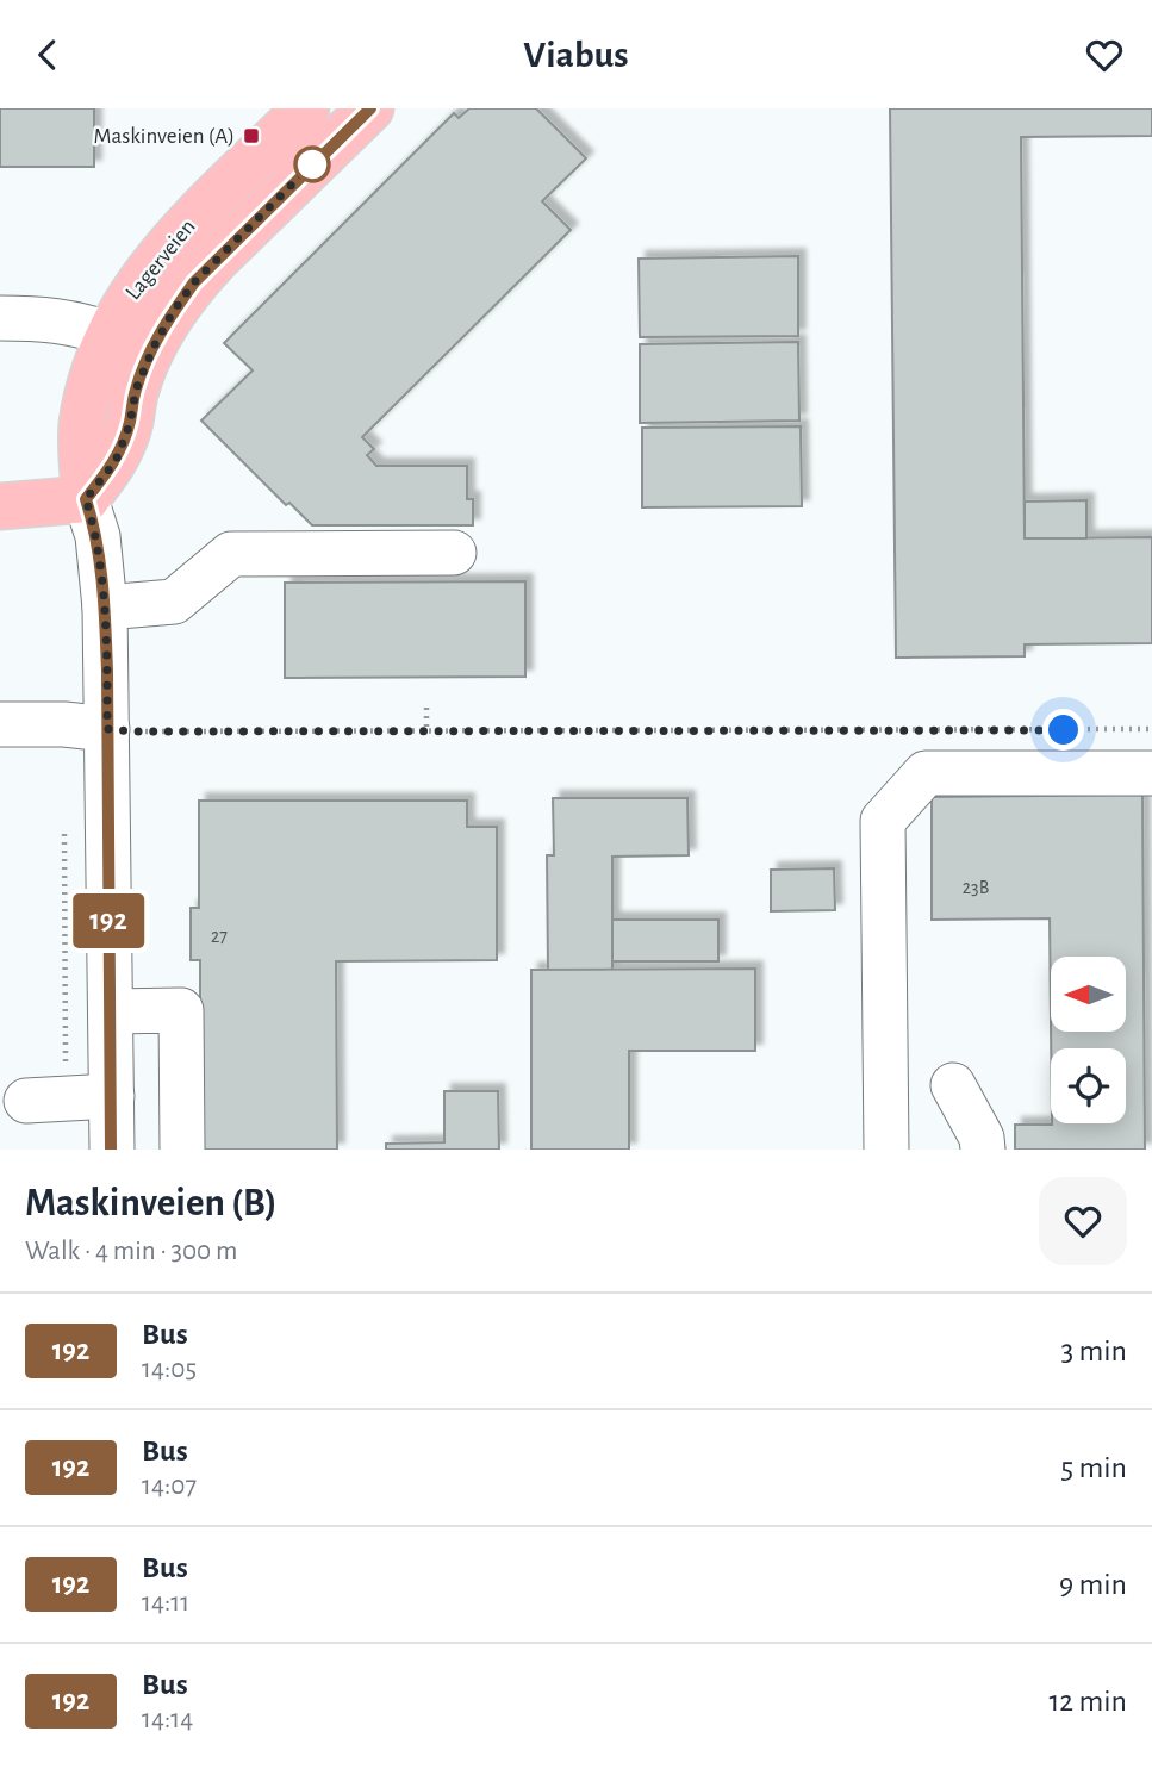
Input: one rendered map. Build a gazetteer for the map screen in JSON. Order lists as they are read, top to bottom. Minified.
{"streets":{"main road":["Lagerveien"]},"places":{"transit":["Maskinveien (A)"]},"lines":["bus line 192"],"house_numbers":["23B","27"],"north":"left","page":{"header":"Viabus","on_map":"192","heading":["Maskinveien (B)","Walk · 4 min · 300 m"],"list":[{"mark":"192","name":"Bus","note":"14:05","value":"3 min"},{"mark":"192","name":"Bus","note":"14:07","value":"5 min"},{"mark":"192","name":"Bus","note":"14:11","value":"9 min"},{"mark":"192","name":"Bus","note":"14:14","value":"12 min"}]}}
